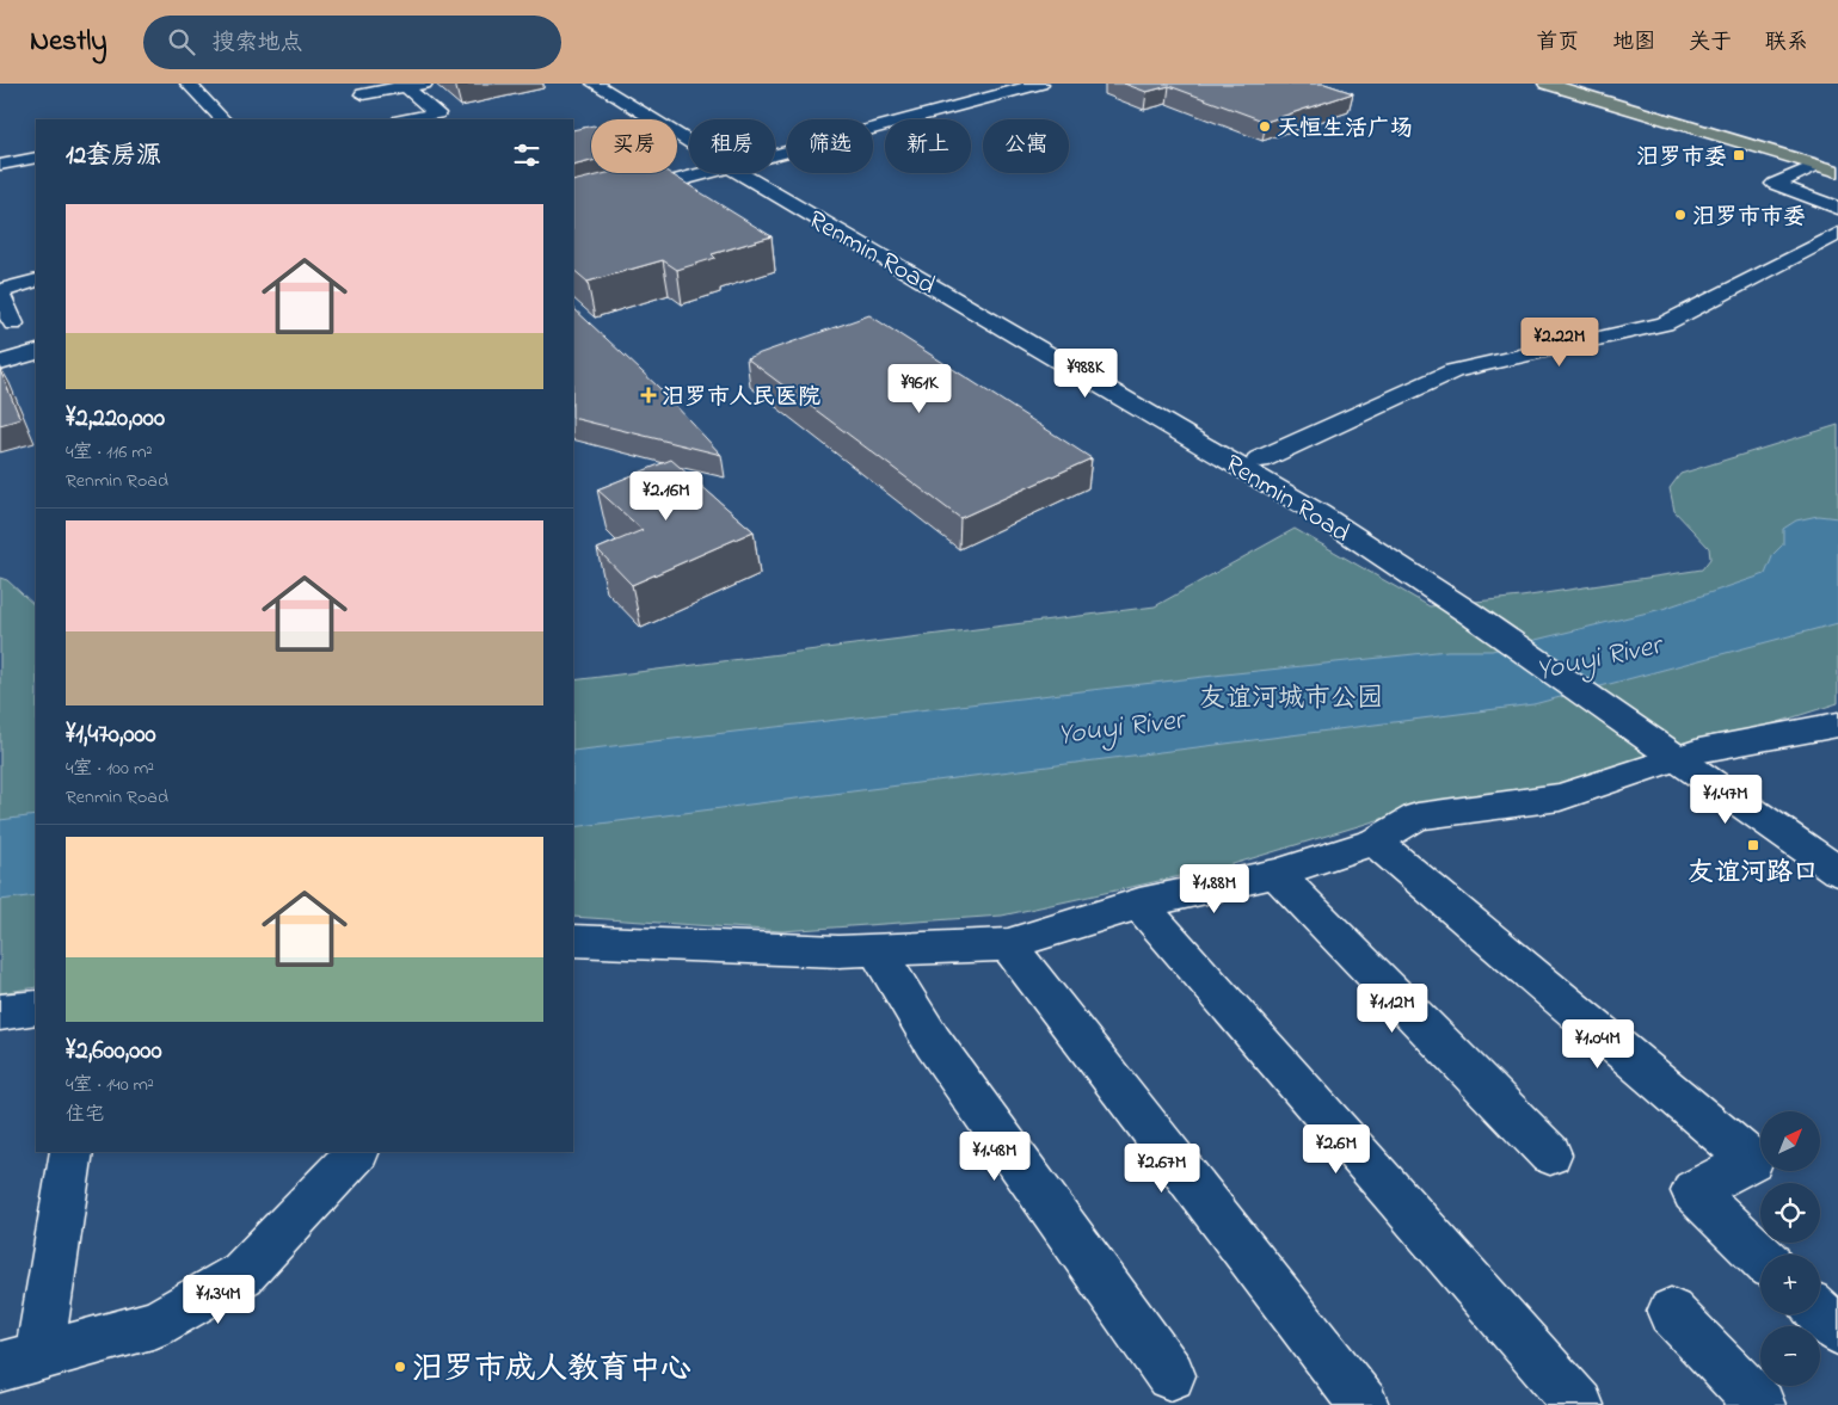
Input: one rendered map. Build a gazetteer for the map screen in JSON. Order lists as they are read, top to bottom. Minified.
{"streets":{"street":["Renmin Road"]},"water":["Youyi River"],"parks":["友谊河城市公园"],"places":{"other":["天恒生活广场","汨罗市市委","汨罗市成人教育中心"],"transit":["汨罗市委","友谊河路口"],"health":["汨罗市人民医院"]},"north":"top right","page":{"header":"Nestly","search":"搜索地点","nav":["首页","地图","关于","联系"],"chip":["买房","租房","筛选","新上","公寓"],"heading":"12套房源","list":[{"name":"¥2,220,000","note":"4室 · 116 m² · Renmin Road"},{"name":"¥1,470,000","note":"4室 · 100 m² · Renmin Road"},{"name":"¥2,600,000","note":"4室 · 140 m² · 住宅"}],"price":["¥2.22M","¥988K","¥961K","¥2.16M","¥1.47M","¥1.88M","¥1.12M","¥1.04M","¥2.6M","¥1.48M","¥2.67M","¥1.34M"],"map_buttons":["+","−"]}}
